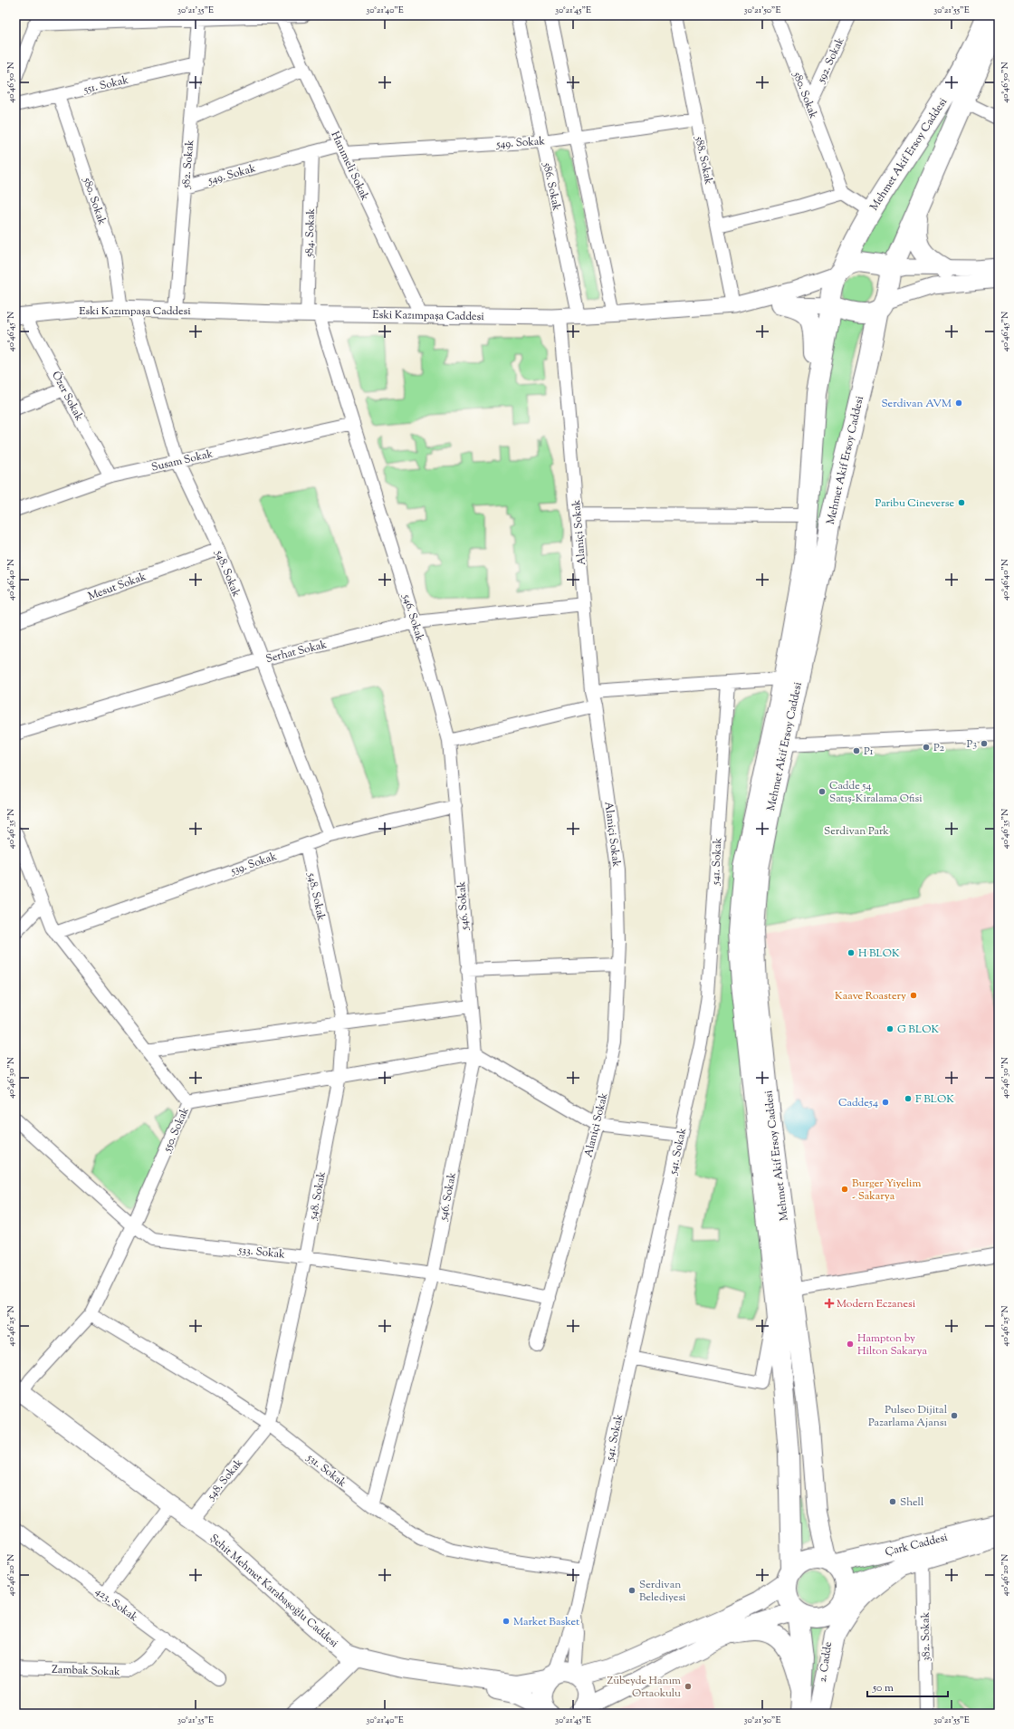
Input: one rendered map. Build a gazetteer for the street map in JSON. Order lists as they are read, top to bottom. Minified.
{"streets":{"main road":["Mehmet Akif Ersoy Caddesi","Çark Caddesi","Şehit Mehmet Karabaşoğlu Caddesi","2. Cadde"],"street":["592. Sokak","551. Sokak","580. Sokak","549. Sokak","588. Sokak","582. Sokak","Hanımeli Sokak","586. Sokak","584. Sokak","Eski Kazımpaşa Caddesi","Özer Sokak","Susam Sokak","Alaniçi Sokak","548. Sokak","Mesut Sokak","546. Sokak","Serhat Sokak","541. Sokak","539. Sokak","550. Sokak","533. Sokak","531. Sokak","423. Sokak","382. Sokak","Zambak Sokak"]},"crossings":[["592. Sokak","580. Sokak"],["551. Sokak","580. Sokak"],["551. Sokak","582. Sokak"],["580. Sokak","Eski Kazımpaşa Caddesi"],["580. Sokak","548. Sokak"],["549. Sokak","588. Sokak"],["549. Sokak","582. Sokak"],["549. Sokak","Hanımeli Sokak"],["549. Sokak","586. Sokak"],["549. Sokak","584. Sokak"],["Mehmet Akif Ersoy Caddesi","Eski Kazımpaşa Caddesi"],["Mehmet Akif Ersoy Caddesi","Çark Caddesi"],["Mehmet Akif Ersoy Caddesi","2. Cadde"],["588. Sokak","Eski Kazımpaşa Caddesi"],["582. Sokak","Eski Kazımpaşa Caddesi"],["Hanımeli Sokak","Eski Kazımpaşa Caddesi"],["586. Sokak","Eski Kazımpaşa Caddesi"],["584. Sokak","Eski Kazımpaşa Caddesi"],["584. Sokak","546. Sokak"],["Eski Kazımpaşa Caddesi","Özer Sokak"],["Eski Kazımpaşa Caddesi","Alaniçi Sokak"],["Eski Kazımpaşa Caddesi","548. Sokak"],["Eski Kazımpaşa Caddesi","546. Sokak"],["Özer Sokak","Susam Sokak"],["Susam Sokak","548. Sokak"],["Susam Sokak","546. Sokak"],["Alaniçi Sokak","Serhat Sokak"],["Alaniçi Sokak","533. Sokak"],["548. Sokak","Mesut Sokak"],["548. Sokak","Serhat Sokak"],["548. Sokak","539. Sokak"],["548. Sokak","533. Sokak"],["548. Sokak","531. Sokak"],["548. Sokak","Şehit Mehmet Karabaşoğlu Caddesi"],["546. Sokak","Serhat Sokak"],["546. Sokak","539. Sokak"],["546. Sokak","533. Sokak"],["546. Sokak","531. Sokak"],["541. Sokak","531. Sokak"],["539. Sokak","550. Sokak"],["550. Sokak","533. Sokak"],["550. Sokak","531. Sokak"],["550. Sokak","Şehit Mehmet Karabaşoğlu Caddesi"],["Çark Caddesi","382. Sokak"],["Çark Caddesi","2. Cadde"],["423. Sokak","Zambak Sokak"]],"parks":["Serdivan Park"],"places":{"other":["Serdivan AVM","Paribu Cineverse","P3","P2","P1","Cadde 54 Satış-Kiralama Ofisi","H BLOK","Kaave Roastery","G BLOK","F BLOK","Cadde54","Burger Yiyelim - Sakarya","Hampton by Hilton Sakarya","Pulseo Dijital Pazarlama Ajansı","Shell","Serdivan Belediyesi","Market Basket","Zübeyde Hanım Ortaokulu"],"health":["Modern Eczanesi"]},"scale_bar":"50 m","coordinates":["30°21'35\"E","30°21'40\"E","30°21'45\"E","30°21'50\"E","30°21'55\"E","40°46'50\"N","40°46'45\"N","40°46'40\"N","40°46'35\"N","40°46'30\"N","40°46'25\"N","40°46'20\"N"]}
